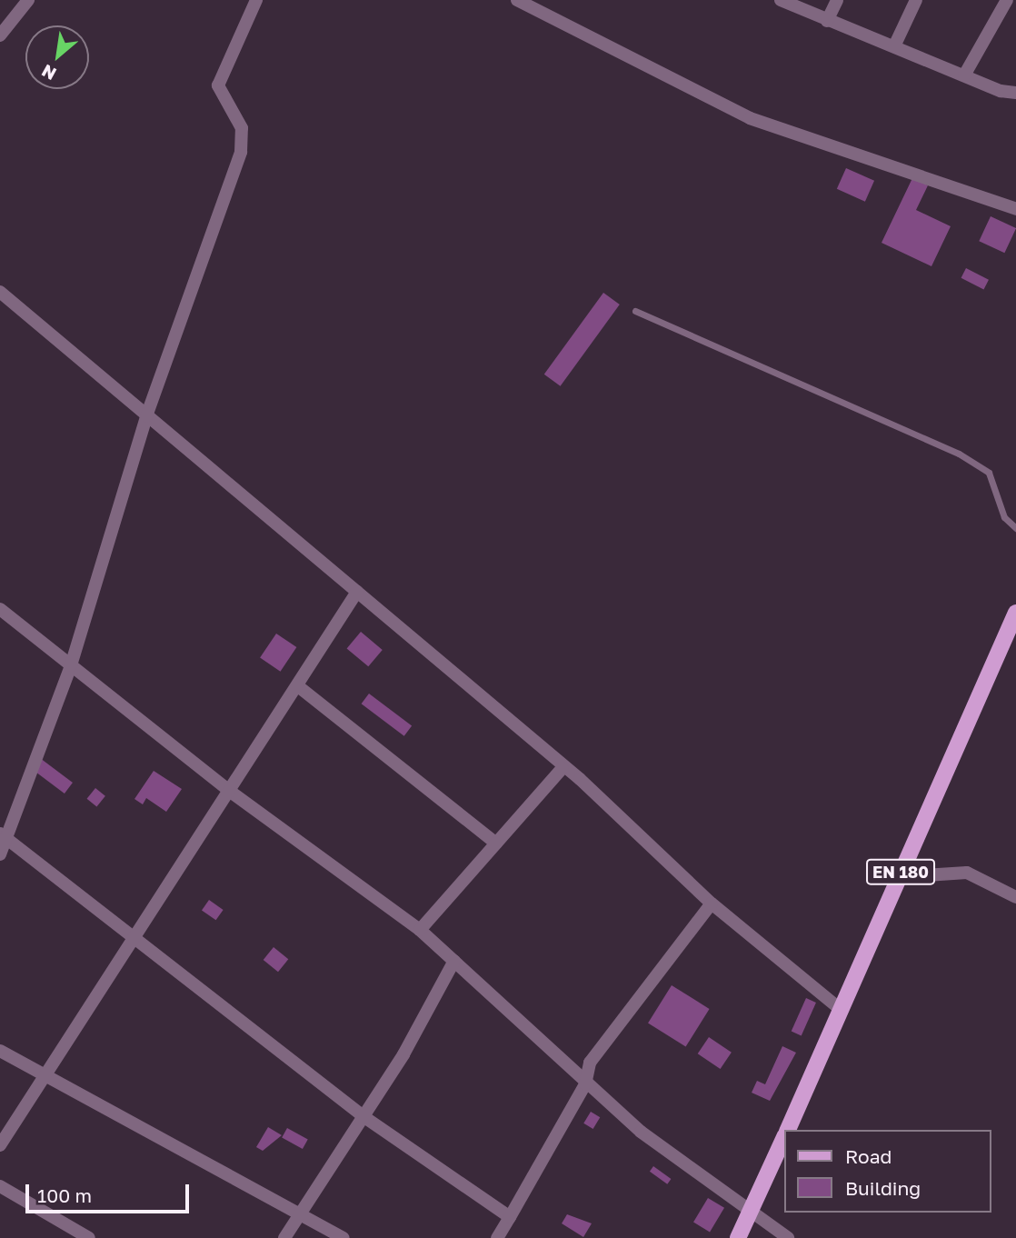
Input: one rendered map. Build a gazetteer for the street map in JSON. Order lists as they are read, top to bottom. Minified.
{"streets":{"main road":["EN 180"]},"legend":["Road","Building"],"scale_bar":"100 m","north":"bottom left"}
